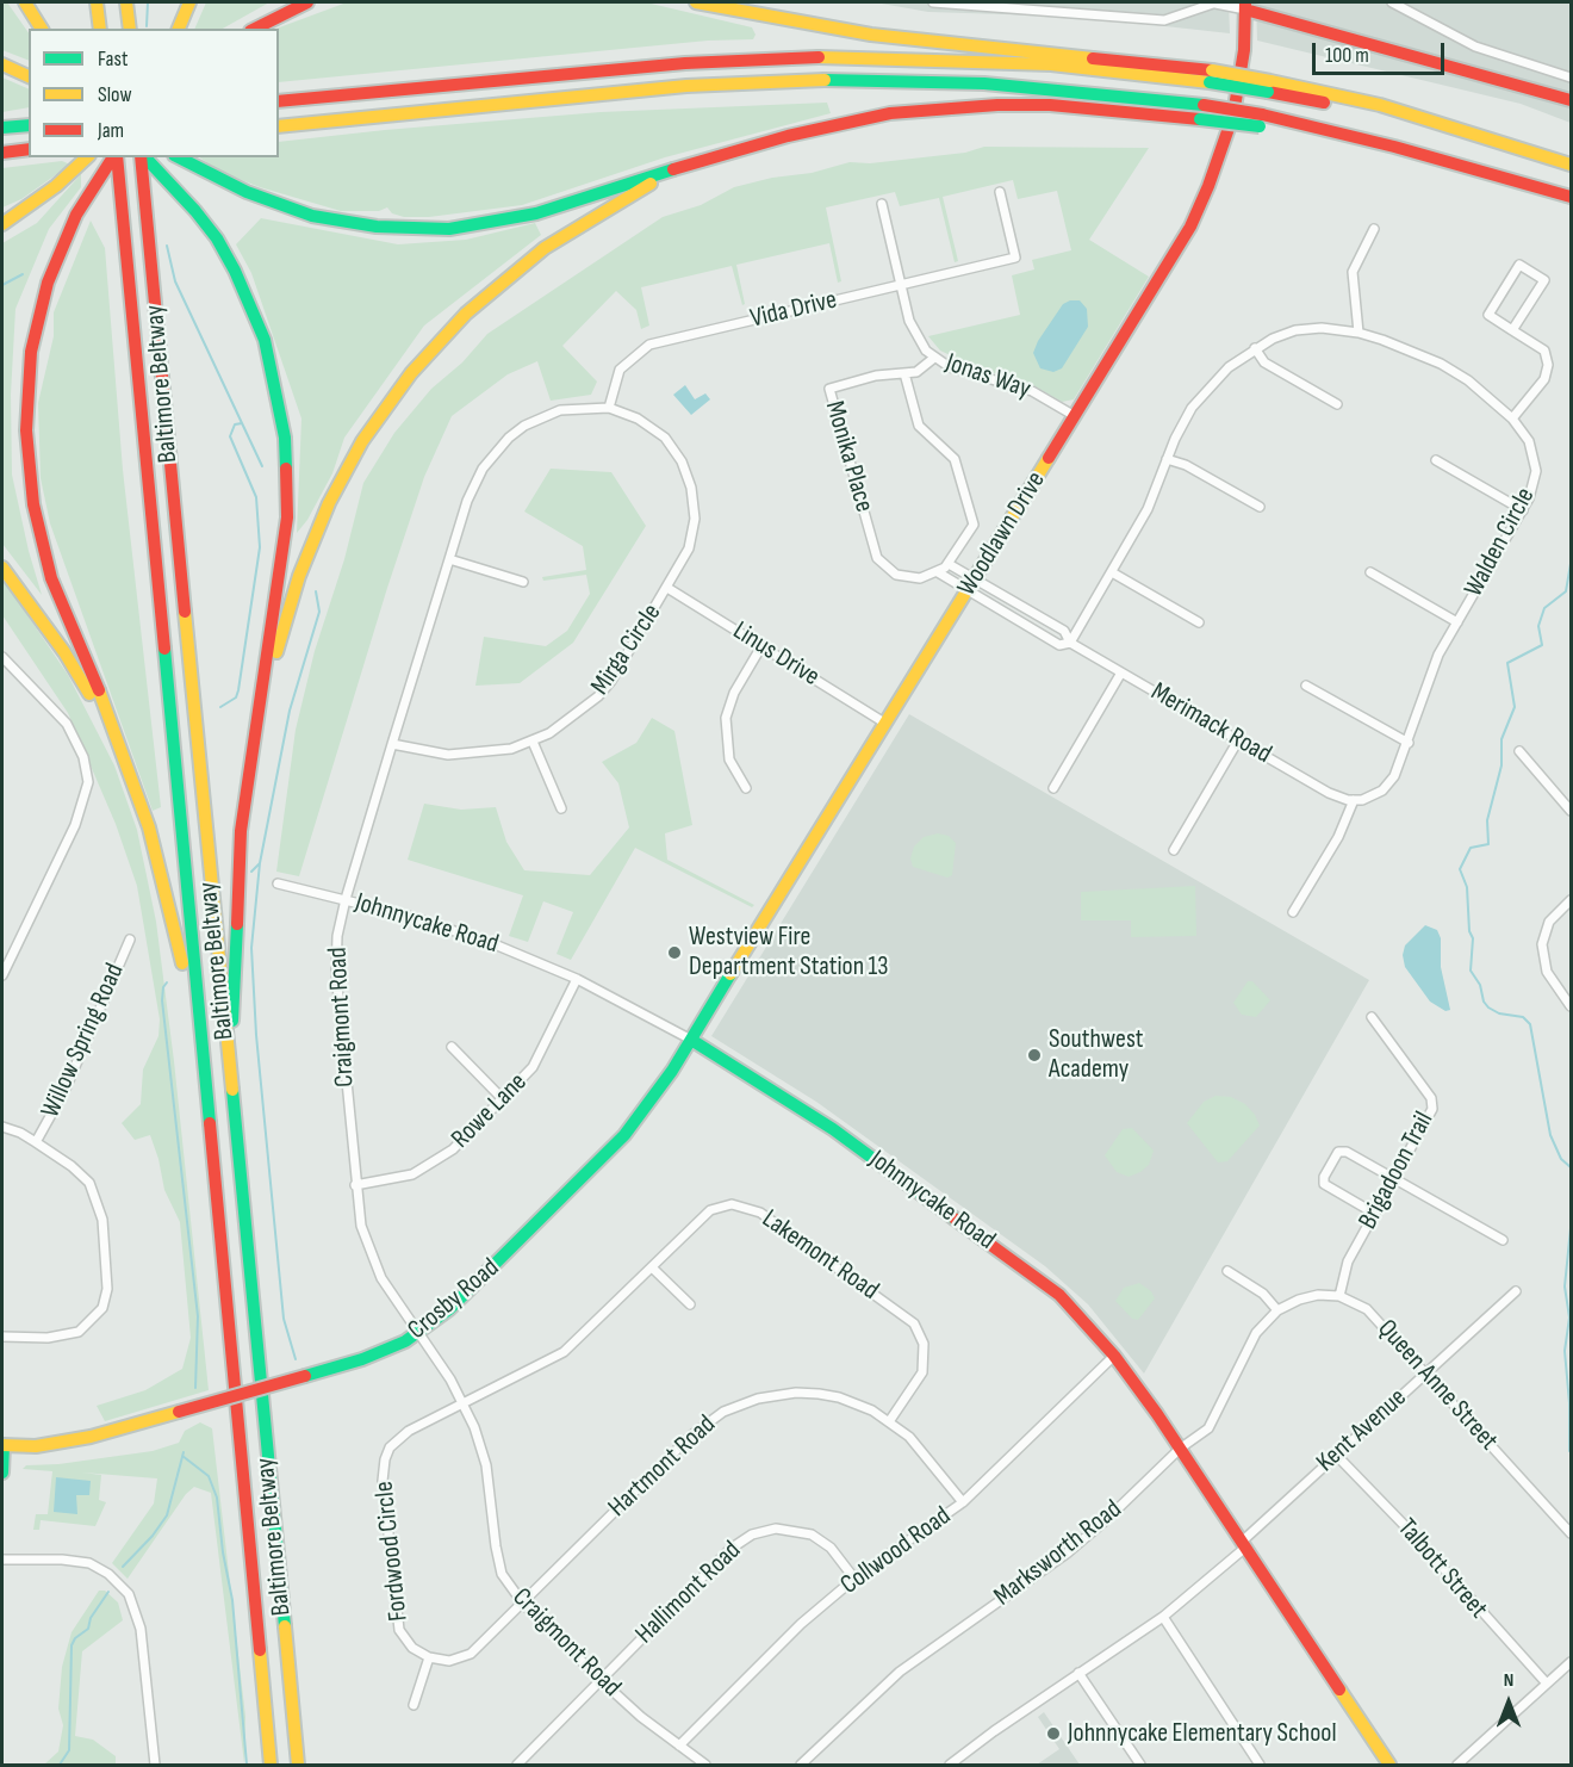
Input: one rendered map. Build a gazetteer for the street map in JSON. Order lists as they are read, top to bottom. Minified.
{"streets":{"main road":["Baltimore Beltway","Woodlawn Drive","Johnnycake Road","Crosby Road"],"street":["Vida Drive","Jonas Way","Monika Place","Walden Circle","Mirga Circle","Linus Drive","Merimack Road","Craigmont Road","Willow Spring Road","Rowe Lane","Brigadoon Trail","Lakemont Road","Queen Anne Street","Kent Avenue","Hartmont Road","Fordwood Circle","Collwood Road","Marksworth Road","Talbott Street","Hallimont Road"]},"crossings":[["Vida Drive","Jonas Way"],["Vida Drive","Craigmont Road"],["Jonas Way","Monika Place"],["Jonas Way","Woodlawn Drive"],["Monika Place","Merimack Road"],["Woodlawn Drive","Linus Drive"],["Woodlawn Drive","Merimack Road"],["Woodlawn Drive","Johnnycake Road"],["Woodlawn Drive","Crosby Road"],["Walden Circle","Merimack Road"],["Mirga Circle","Linus Drive"],["Mirga Circle","Craigmont Road"],["Johnnycake Road","Craigmont Road"],["Johnnycake Road","Rowe Lane"],["Johnnycake Road","Crosby Road"],["Johnnycake Road","Kent Avenue"],["Johnnycake Road","Collwood Road"],["Johnnycake Road","Marksworth Road"],["Craigmont Road","Rowe Lane"],["Craigmont Road","Lakemont Road"],["Craigmont Road","Crosby Road"],["Craigmont Road","Hartmont Road"],["Craigmont Road","Fordwood Circle"],["Craigmont Road","Collwood Road"],["Craigmont Road","Hallimont Road"],["Brigadoon Trail","Queen Anne Street"],["Lakemont Road","Hartmont Road"],["Lakemont Road","Fordwood Circle"],["Queen Anne Street","Kent Avenue"],["Kent Avenue","Talbott Street"],["Hartmont Road","Collwood Road"],["Collwood Road","Hallimont Road"]],"places":["Westview Fire Department Station 13","Southwest Academy","Johnnycake Elementary School"],"legend":["Fast","Slow","Jam"],"scale_bar":"100 m","north":"top"}
